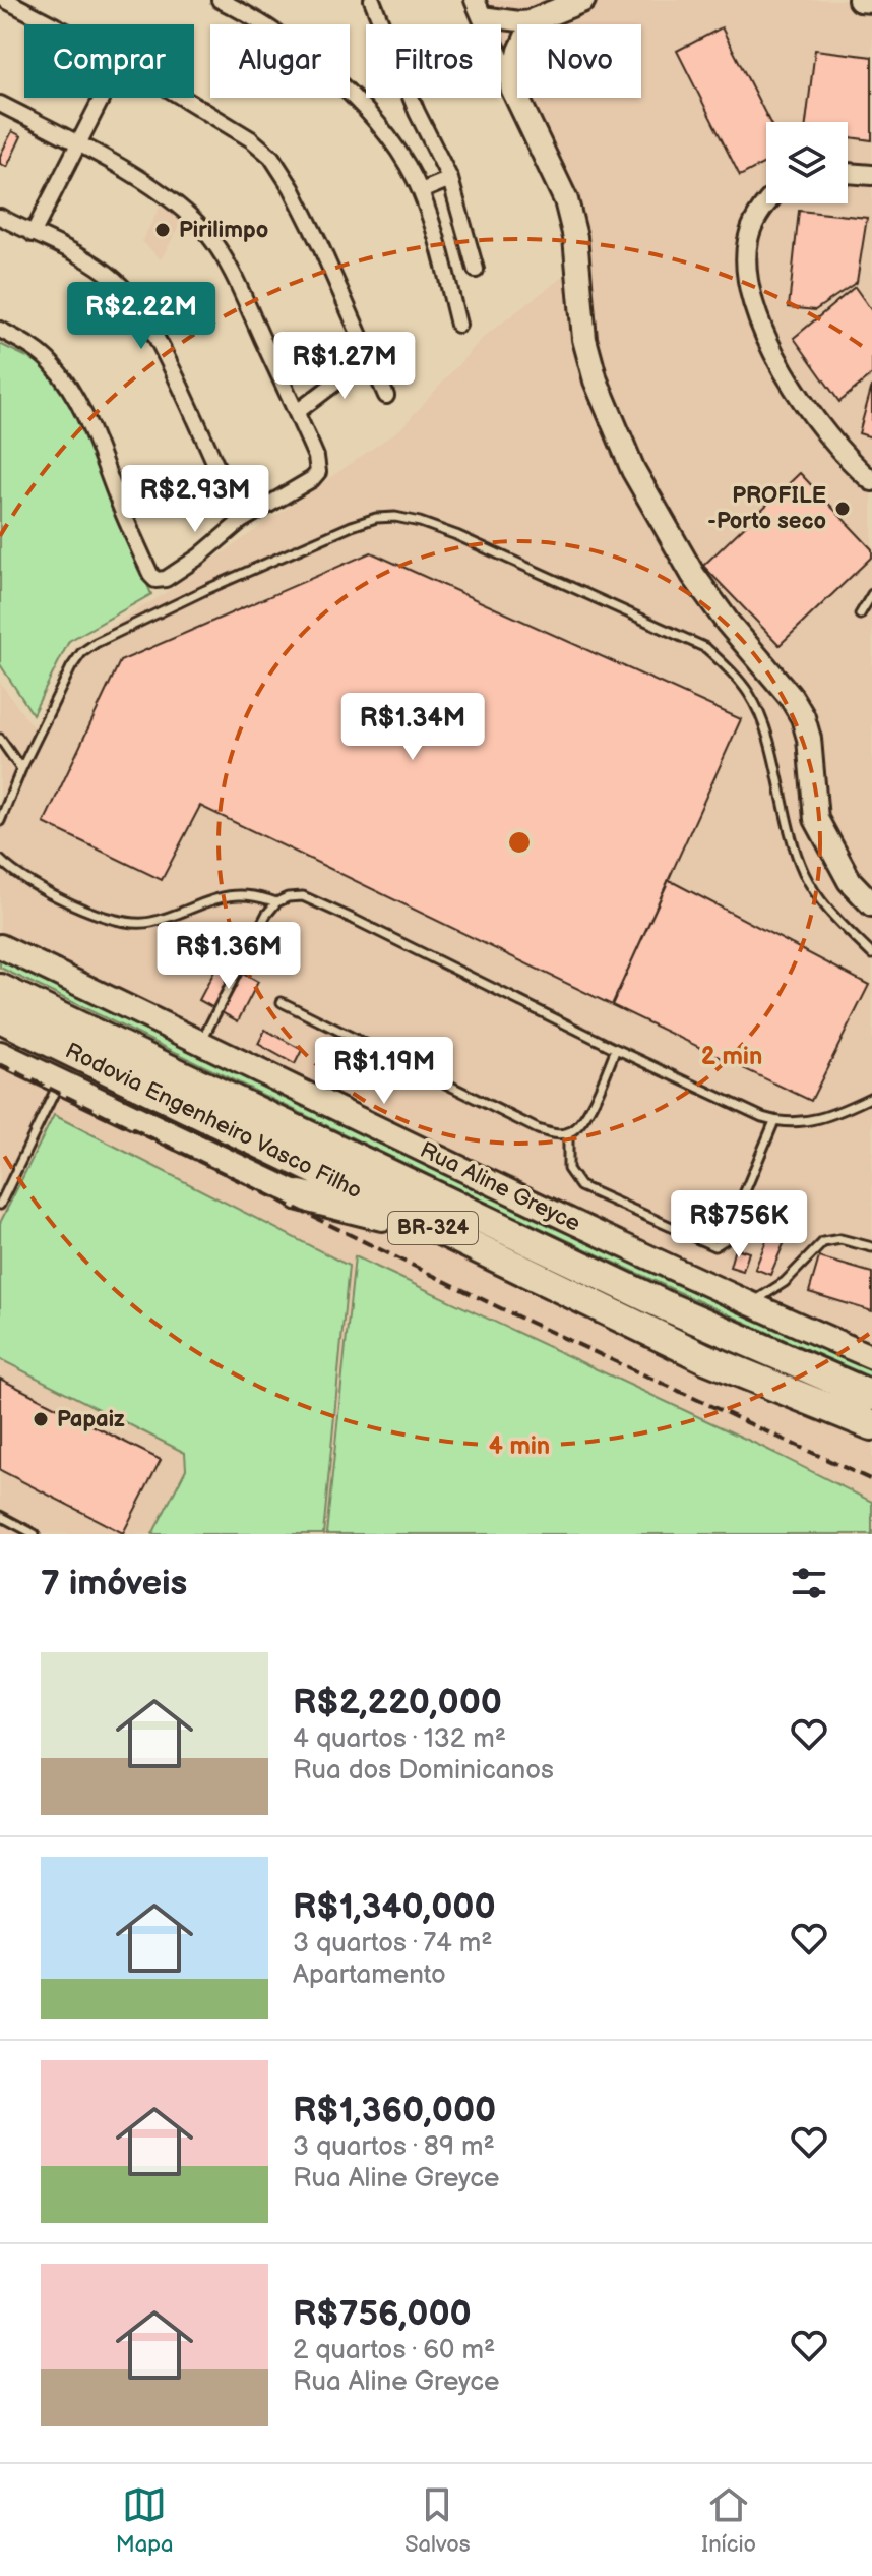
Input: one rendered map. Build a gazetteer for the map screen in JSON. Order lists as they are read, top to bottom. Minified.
{"streets":{"highway":["Rodovia Engenheiro Vasco Filho","BR-324"],"main road":["Rua Aline Greyce"]},"places":["Pirilimpo","PROFILE -Porto seco","Papaiz"],"page":{"chip":["Comprar","Alugar","Filtros","Novo"],"price":["R$2.22M","R$1.27M","R$2.93M","R$1.34M","R$1.36M","R$1.19M","R$756K"],"heading":"7 imóveis","list":[{"name":"R$2,220,000","note":"4 quartos · 132 m² · Rua dos Dominicanos"},{"name":"R$1,340,000","note":"3 quartos · 74 m² · Apartamento"},{"name":"R$1,360,000","note":"3 quartos · 89 m² · Rua Aline Greyce"},{"name":"R$756,000","note":"2 quartos · 60 m² · Rua Aline Greyce"}],"tabs":["Mapa","Salvos","Início"]},"rings":["2 min","4 min"]}
